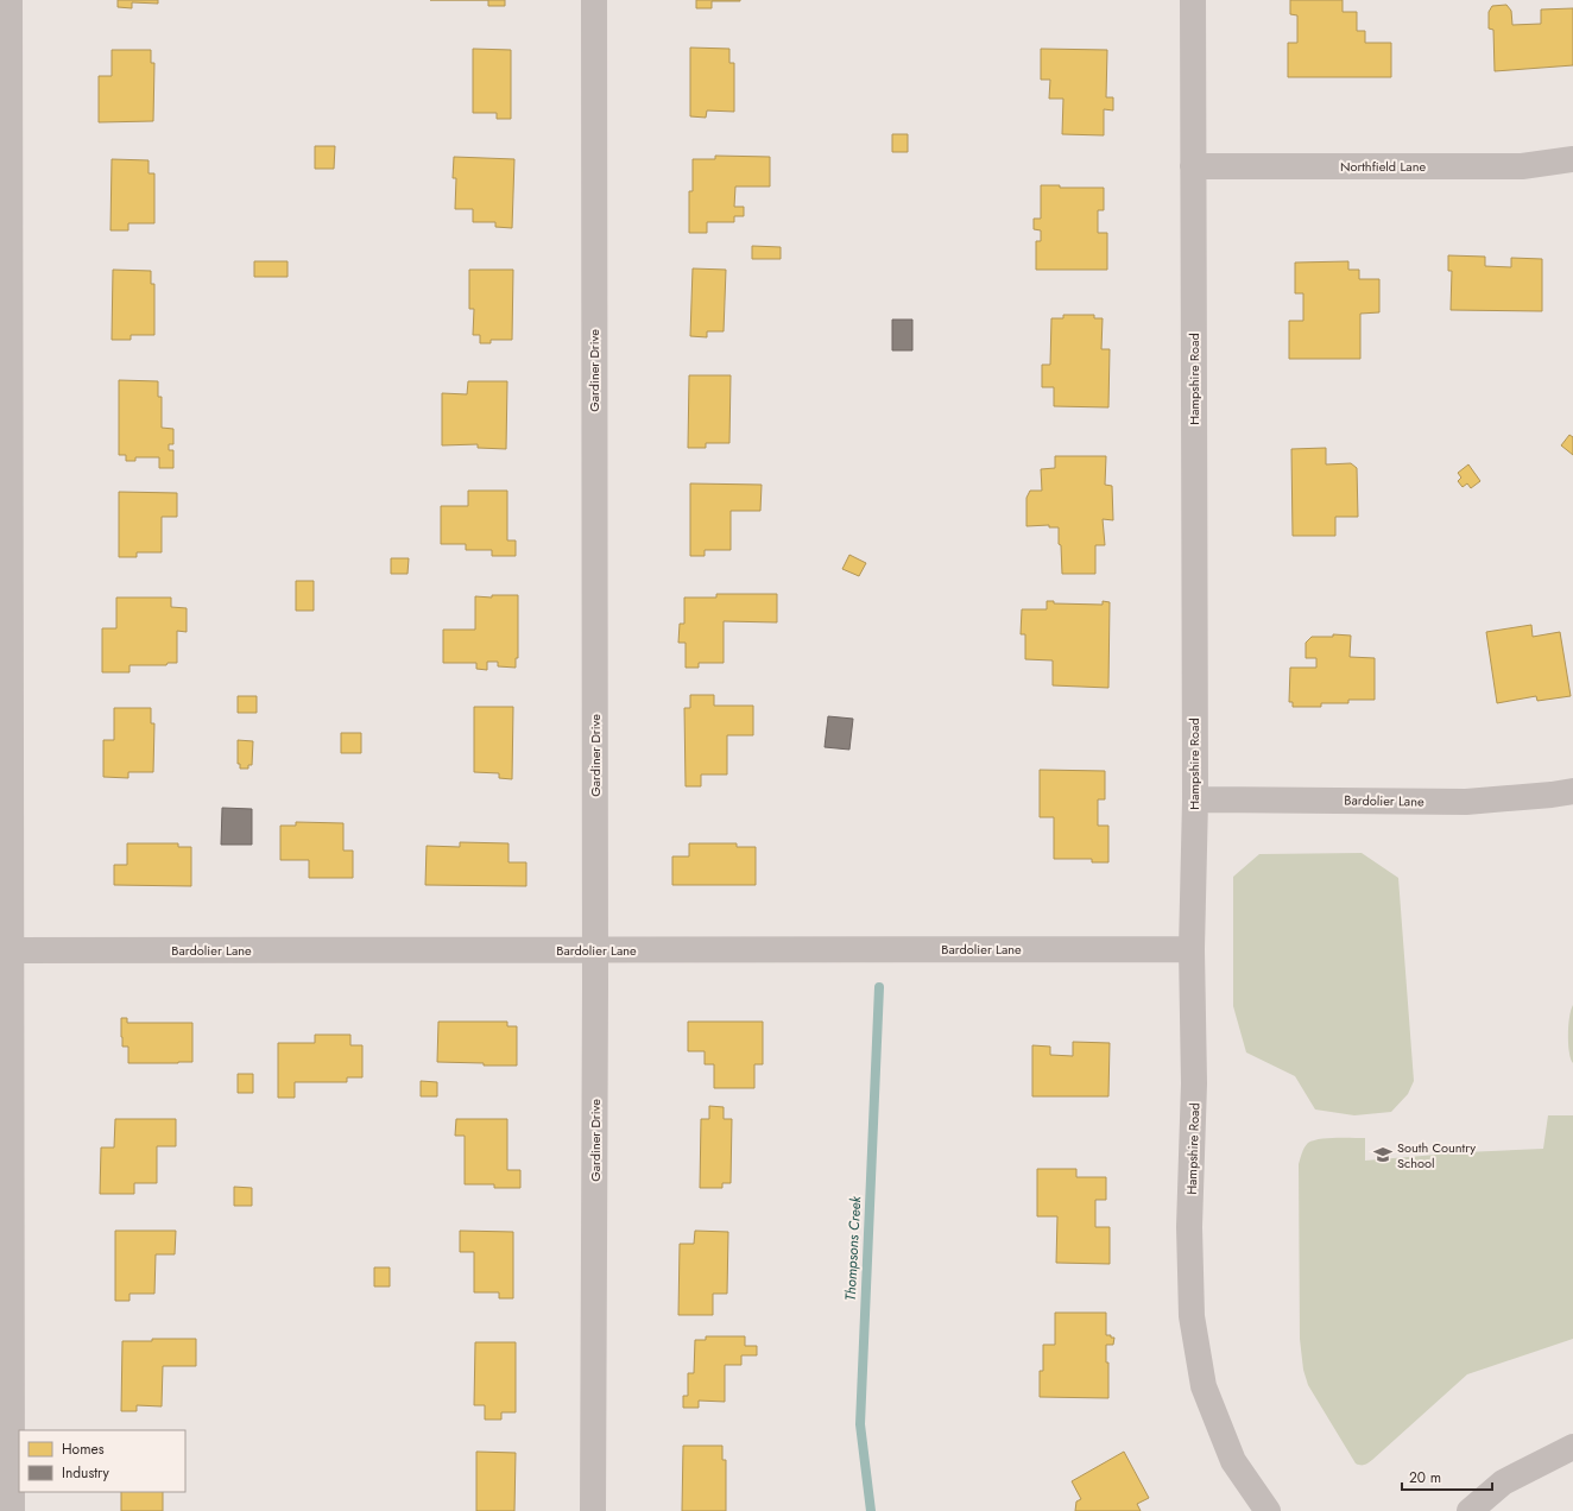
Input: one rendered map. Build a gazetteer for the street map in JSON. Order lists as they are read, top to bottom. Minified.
{"streets":{"street":["Northfield Lane","Gardiner Drive","Hampshire Road","Bardolier Lane"]},"crossings":[["Northfield Lane","Hampshire Road"],["Gardiner Drive","Bardolier Lane"],["Hampshire Road","Bardolier Lane"]],"water":["Thompsons Creek"],"places":{"school or university":["South Country School"]},"legend":["Homes","Industry"],"scale_bar":"20 m"}
